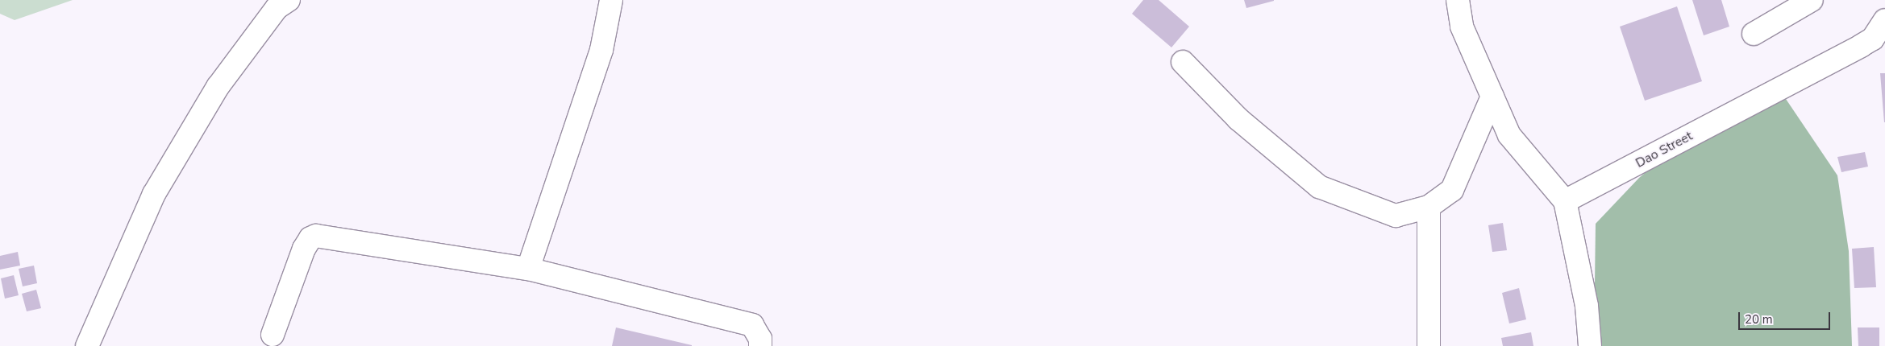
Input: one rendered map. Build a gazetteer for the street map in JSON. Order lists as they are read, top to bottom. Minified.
{"streets":{"street":["Dao Street"]},"scale_bar":"20 m"}
